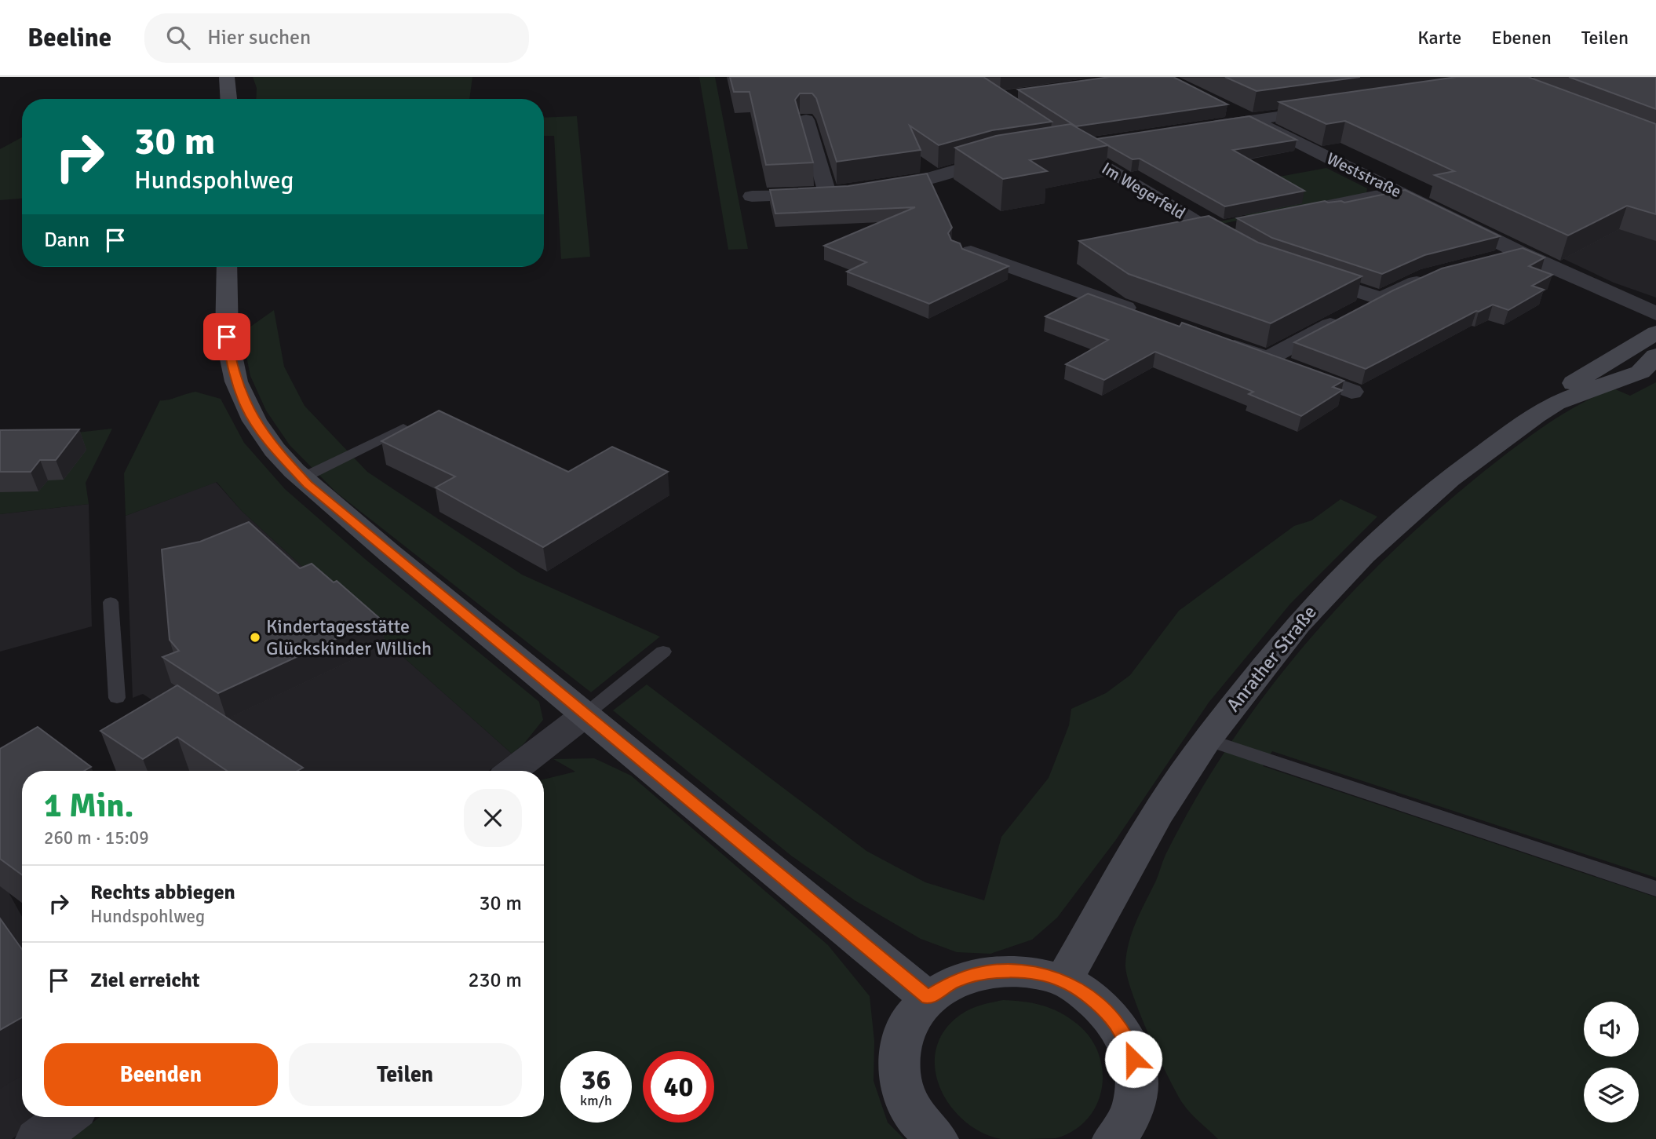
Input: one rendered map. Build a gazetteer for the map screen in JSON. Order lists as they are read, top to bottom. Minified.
{"streets":{"street":["Weststraße","Im Wegerfeld","Anrather Straße"]},"places":["Kindertagesstätte Glückskinder Willich"],"page":{"header":"Beeline","search":"Hier suchen","nav":["Karte","Ebenen","Teilen"],"turn":["30 m","Hundspohlweg"],"then":"Dann","heading":["1 Min.","260 m · 15:09"],"list":[{"name":"Rechts abbiegen","note":"Hundspohlweg","value":"30 m"},{"name":"Ziel erreicht","value":"230 m"}],"buttons":["Beenden","Teilen"],"speed":"36 km/h","limit":"40"}}
